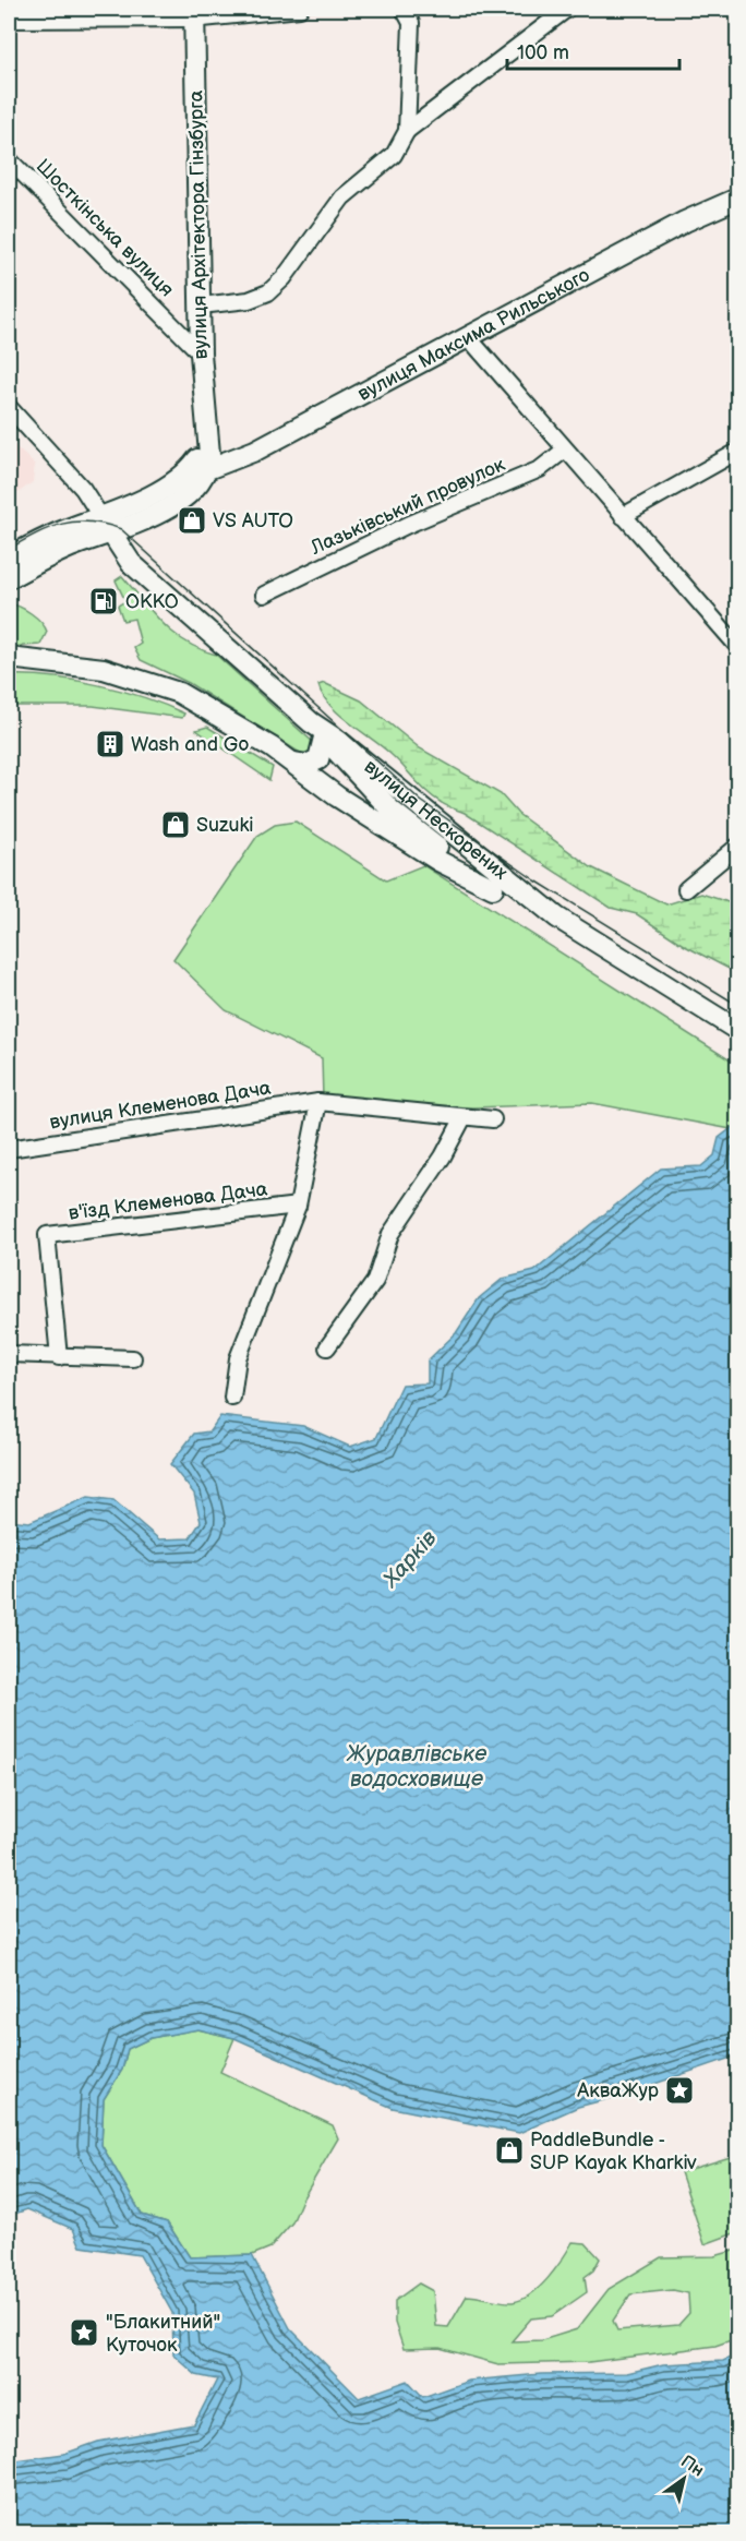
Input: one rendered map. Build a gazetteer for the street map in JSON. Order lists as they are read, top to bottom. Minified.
{"streets":{"main road":["вулиця Архітектора Гінзбурга","вулиця Максима Рильського","вулиця Нескорених"],"street":["Шосткінська вулиця","Лазьківський провулок","вулиця Клеменова Дача","в'їзд Клеменова Дача"]},"crossings":[["вулиця Архітектора Гінзбурга","Шосткінська вулиця"],["вулиця Архітектора Гінзбурга","вулиця Максима Рильського"]],"water":["Харків","Журавлівське водосховище"],"places":{"shop":["VS AUTO","Suzuki","PaddleBundle - SUP Kayak Kharkiv"],"fuel station":["ОККО"],"building":["Wash and Go"],"place":["АкваЖур","\"Блакитний\" Куточок"]},"scale_bar":"100 m","north":"top right"}
